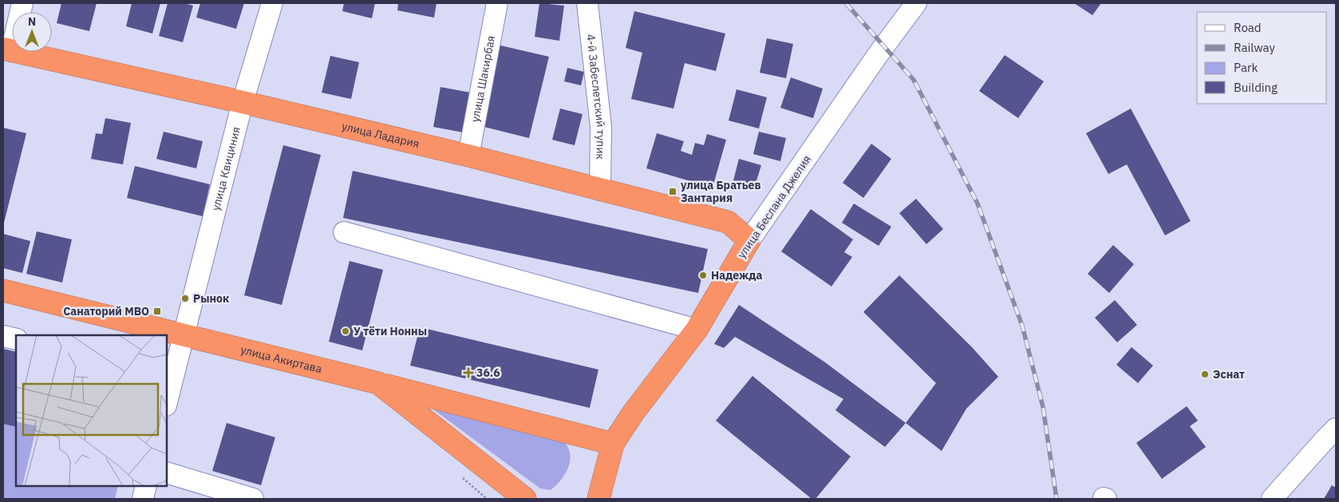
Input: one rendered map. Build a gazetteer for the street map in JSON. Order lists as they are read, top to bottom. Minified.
{"streets":{"highway":["улица Ладария","улица Беслана Джелия","улица Акиртава"],"street":["улица Шакирбая","4-й Забеслетский тупик","улица Квициния"]},"crossings":[["улица Шакирбая","улица Ладария"],["4-й Забеслетский тупик","улица Ладария"],["улица Ладария","улица Квициния"],["улица Ладария","улица Беслана Джелия"],["улица Квициния","улица Акиртава"]],"places":{"transit":["улица Братьев Зантария","Санаторий МВО"],"other":["Надежда","Рынок","У тёти Нонны","Эснат"],"health":["36.6"]},"legend":["Road","Railway","Park","Building"],"north":"top"}
